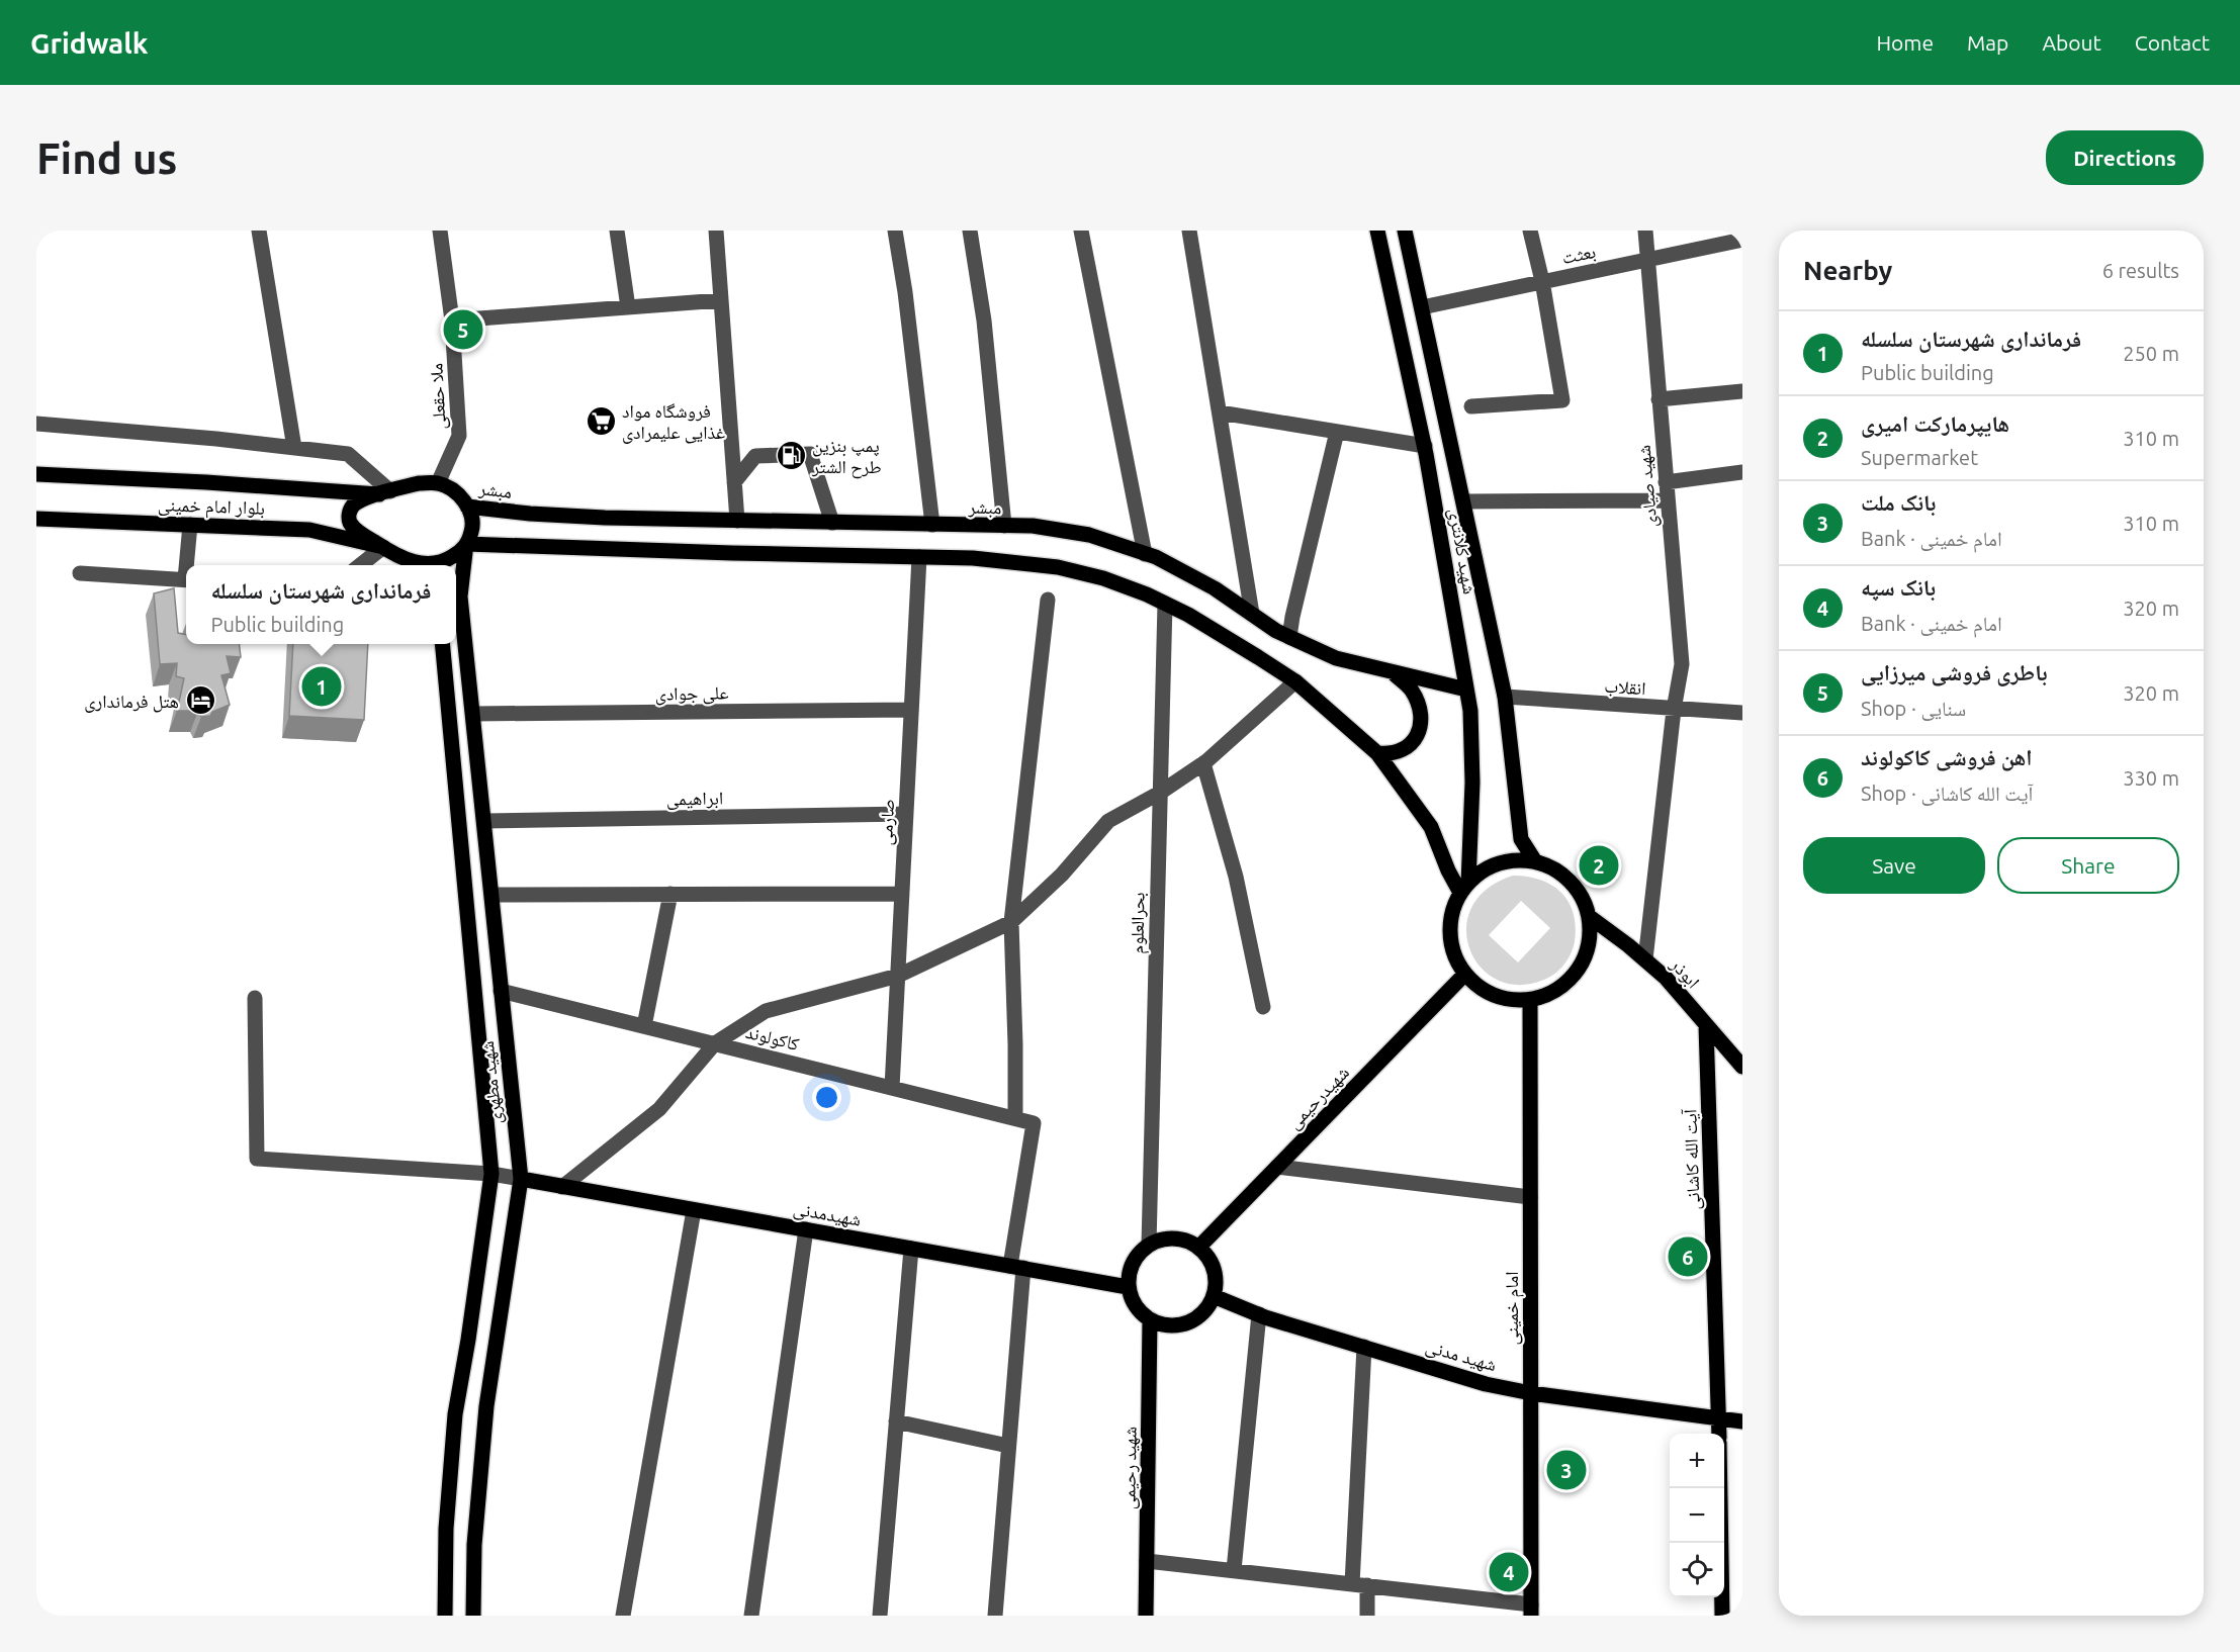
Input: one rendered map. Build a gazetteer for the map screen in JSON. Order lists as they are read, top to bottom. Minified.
{"streets":{"main road":["مبشر","بلوار امام خمینی","شهید کلانتری","ابوذر","شهید مطهری","شهیدرحیمی","آیت الله کاشانی","شهیدمدنی","امام خمینی","شهید مدنی","شهید رحیمی"],"street":["بعثت","ملا حقعلی","شهید صیادی","انقلاب","علی جوادی","ابراهیمی","صارمی","بحرالعلوم","کاکولوند"]},"crossings":[["بعثت","شهید صیادی"],["بعثت","شهید کلانتری"],["ملا حقعلی","مبشر"],["ملا حقعلی","بلوار امام خمینی"],["ملا حقعلی","شهید مطهری"],["شهید صیادی","انقلاب"],["شهید صیادی","ابوذر"],["مبشر","بلوار امام خمینی"],["مبشر","شهید کلانتری"],["مبشر","شهید مطهری"],["بلوار امام خمینی","شهید مطهری"],["شهید کلانتری","انقلاب"],["شهید کلانتری","ابوذر"],["شهید کلانتری","شهیدرحیمی"],["شهید کلانتری","امام خمینی"],["علی جوادی","صارمی"],["علی جوادی","شهید مطهری"],["ابراهیمی","صارمی"],["ابراهیمی","شهید مطهری"],["صارمی","کاکولوند"],["بحرالعلوم","شهیدرحیمی"],["بحرالعلوم","شهیدمدنی"],["بحرالعلوم","شهید مدنی"],["بحرالعلوم","شهید رحیمی"],["ابوذر","شهیدرحیمی"],["ابوذر","آیت الله کاشانی"],["ابوذر","امام خمینی"],["کاکولوند","شهید مطهری"],["کاکولوند","شهیدمدنی"],["شهید مطهری","شهیدمدنی"],["شهیدرحیمی","شهیدمدنی"],["شهیدرحیمی","امام خمینی"],["شهیدرحیمی","شهید مدنی"],["شهیدرحیمی","شهید رحیمی"],["آیت الله کاشانی","شهید مدنی"],["شهیدمدنی","شهید مدنی"],["شهیدمدنی","شهید رحیمی"],["امام خمینی","شهید مدنی"],["شهید مدنی","شهید رحیمی"]],"places":{"supermarket":["فروشگاه مواد غذایی علیمرادی"],"fuel station":["پمپ بنزین طرح الشتر"],"hotel":["هتل فرمانداری"]},"page":{"header":"Gridwalk","nav":["Home","Map","About","Contact"],"buttons":["Directions",["Save","Share"]],"title":"Find us","heading":["Nearby","6 results"],"pins":["5","1","2","6","3","4"],"list":[{"mark":"1","name":"فرمانداری شهرستان سلسله","note":"Public building","value":"250 m"},{"mark":"2","name":"هایپرمارکت امیری","note":"Supermarket","value":"310 m"},{"mark":"3","name":"بانک ملت","note":"Bank · امام خمینی","value":"310 m"},{"mark":"4","name":"بانک سپه","note":"Bank · امام خمینی","value":"320 m"},{"mark":"5","name":"باطری فروشی میرزایی","note":"Shop · سنایی","value":"320 m"},{"mark":"6","name":"اهن فروشی کاکولوند","note":"Shop · آیت الله کاشانی","value":"330 m"}],"popup":["فرمانداری شهرستان سلسله","Public building"],"map_buttons":["+","−"]}}
